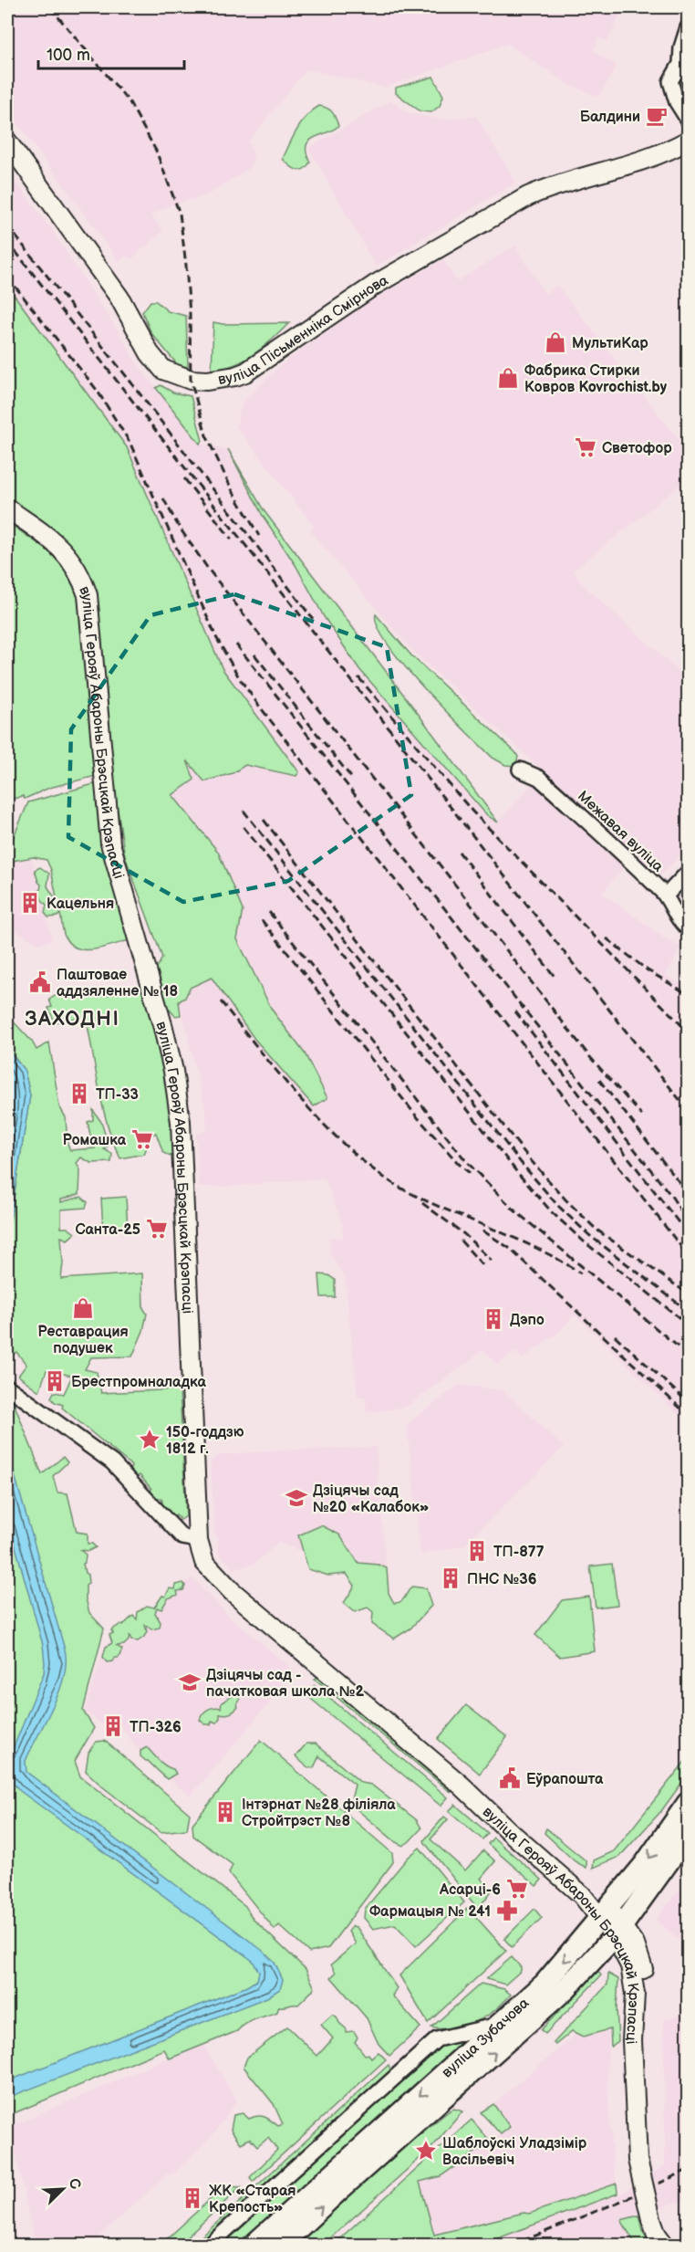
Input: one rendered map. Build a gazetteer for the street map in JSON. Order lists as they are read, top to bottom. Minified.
{"streets":{"highway":["вуліца Зубачова"],"main road":["вуліца Пісьменніка Смірнова","вуліца Герояў Абароны Брэсцкай Крэпасці"],"street":["Межавая вуліца"]},"crossings":[["вуліца Герояў Абароны Брэсцкай Крэпасці","вуліца Зубачова"]],"districts":["ЗАХОДНІ"],"places":{"cafe":["Балдини"],"shop":["МультиКар","Фабрика Стирки Ковров Kovrochist.by","Реставрация подушек"],"supermarket":["Светофор","Ромашка","Санта-25","Асарці-6"],"building":["Кацельня","ТП-33","Дэпо","Брестпромналадка","ТП-877","ПНС №36","ТП-326","Інтэрнат №28 фiлiяла Стройтрэст №8","ЖК «Старая Крепость»"],"public building":["Паштовае аддзяленне № 18","Еўрапошта"],"place":["150-годдзю 1812 г.","Шаблоўскі Уладзімір Васільевіч"],"school or university":["Дзіцячы сад №20 «Калабок»","Дзіцячы сад - пачатковая школа №2"],"pharmacy":["Фармацыя № 241"]},"scale_bar":"100 m","north":"top right"}
